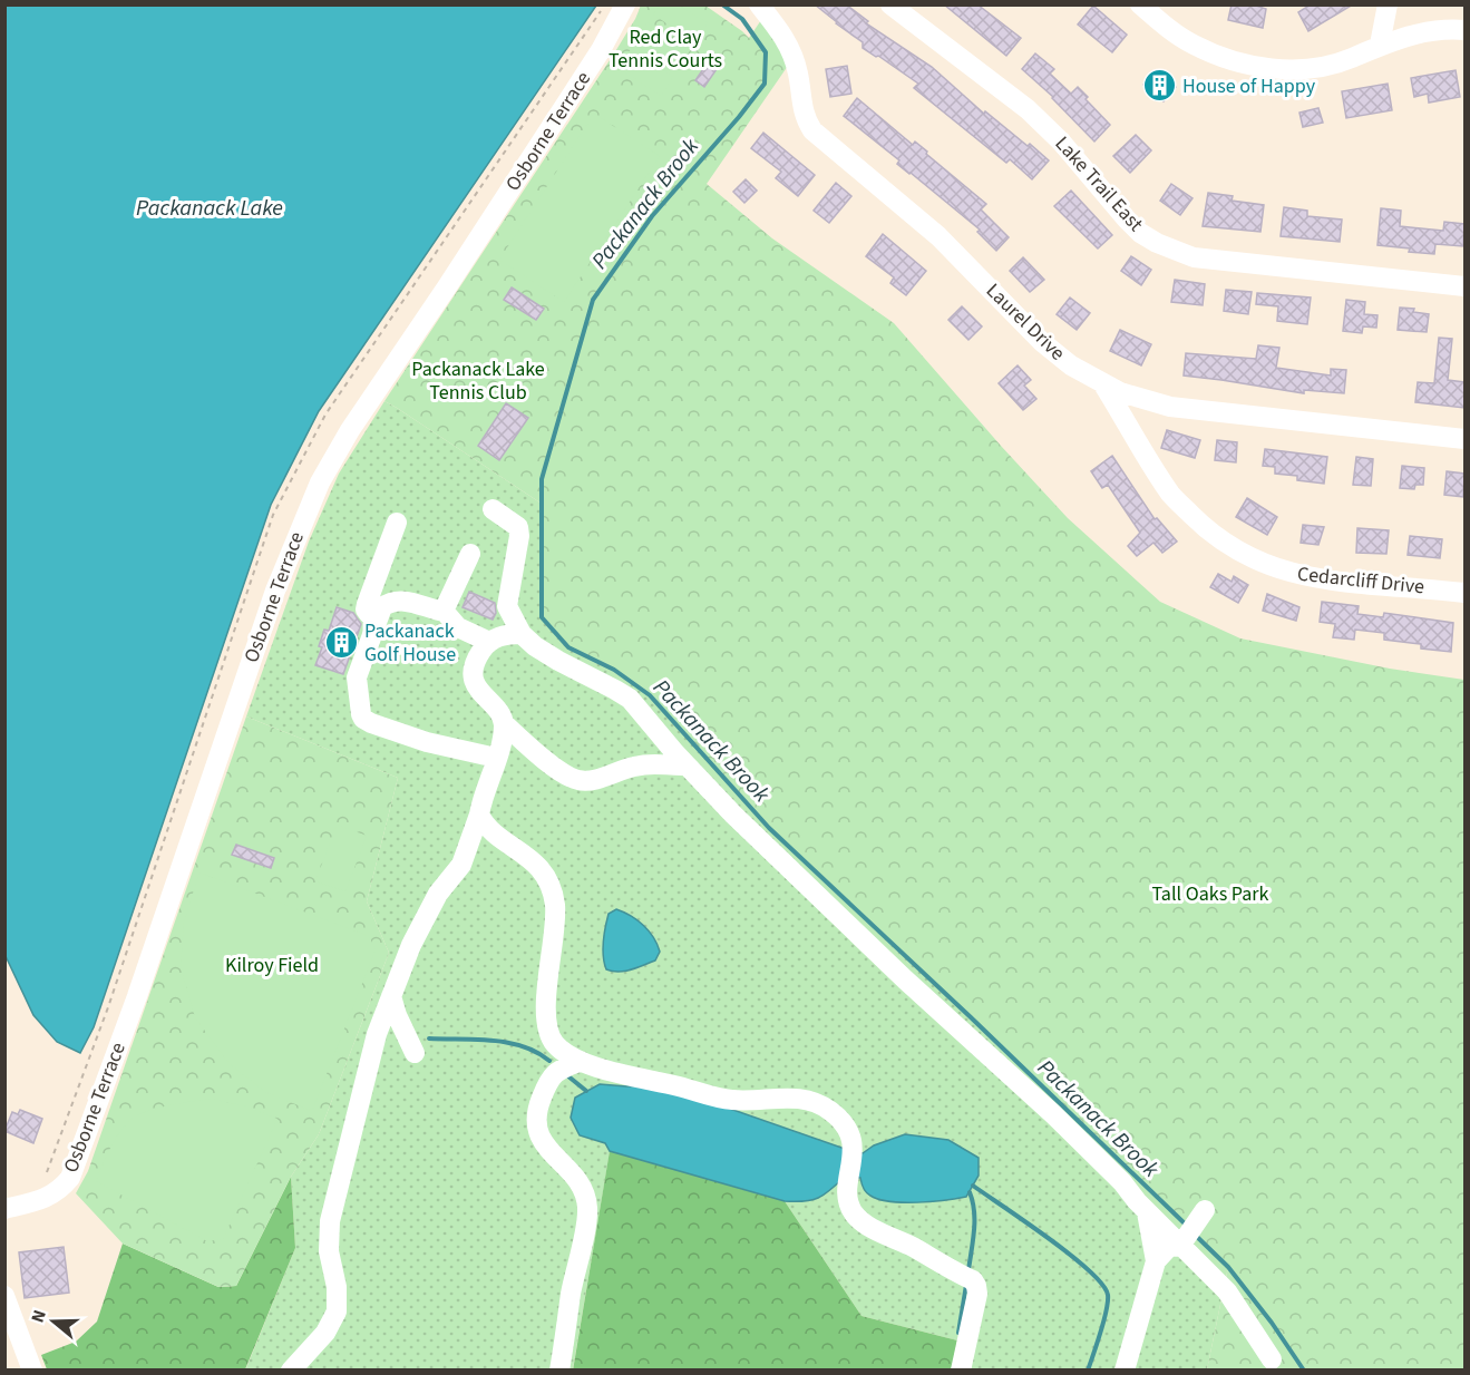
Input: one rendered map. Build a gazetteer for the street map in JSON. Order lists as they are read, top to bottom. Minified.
{"streets":{"street":["Osborne Terrace","Lake Trail East","Laurel Drive","Cedarcliff Drive"]},"crossings":[["Laurel Drive","Cedarcliff Drive"]],"water":["Packanack Brook","Packanack Lake"],"parks":["Red Clay Tennis Courts","Packanack Lake Tennis Club","Tall Oaks Park","Kilroy Field"],"places":{"building":["House of Happy","Packanack Golf House"]},"north":"left"}
